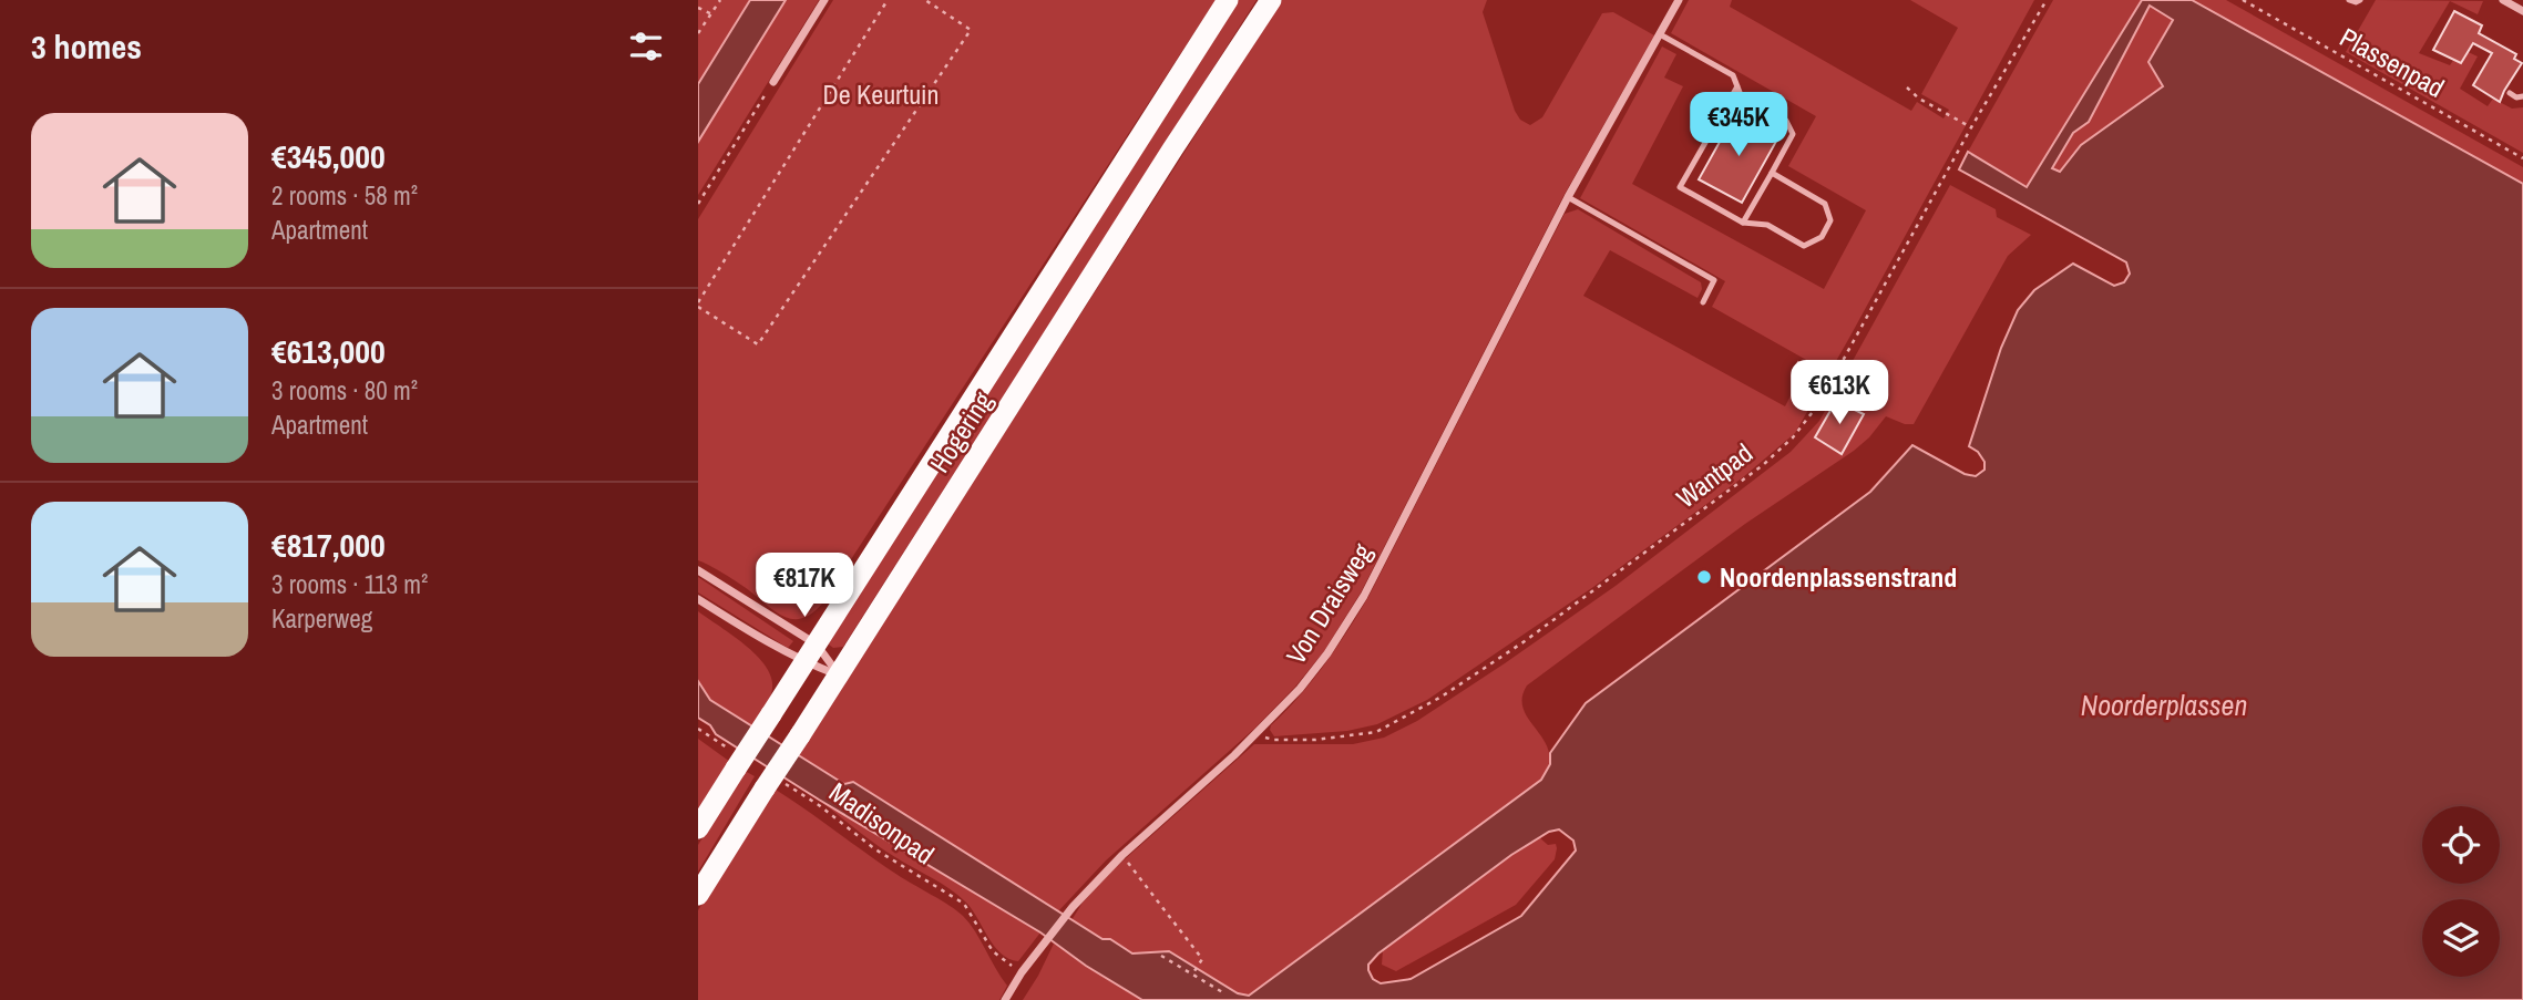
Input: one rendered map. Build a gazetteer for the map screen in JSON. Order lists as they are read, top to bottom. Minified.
{"streets":{"highway":["Hogering"],"street":["Von Draisweg"],"path":["Plassenpad","Wantpad","Madisonpad"]},"crossings":[["Hogering","Madisonpad"],["Wantpad","Von Draisweg"],["Von Draisweg","Madisonpad"]],"water":["Noorderplassen"],"parks":["De Keurtuin"],"places":["Noordenplassenstrand"],"page":{"heading":"3 homes","price":["€345K","€613K","€817K"],"list":[{"name":"€345,000","note":"2 rooms · 58 m² · Apartment"},{"name":"€613,000","note":"3 rooms · 80 m² · Apartment"},{"name":"€817,000","note":"3 rooms · 113 m² · Karperweg"}]}}
